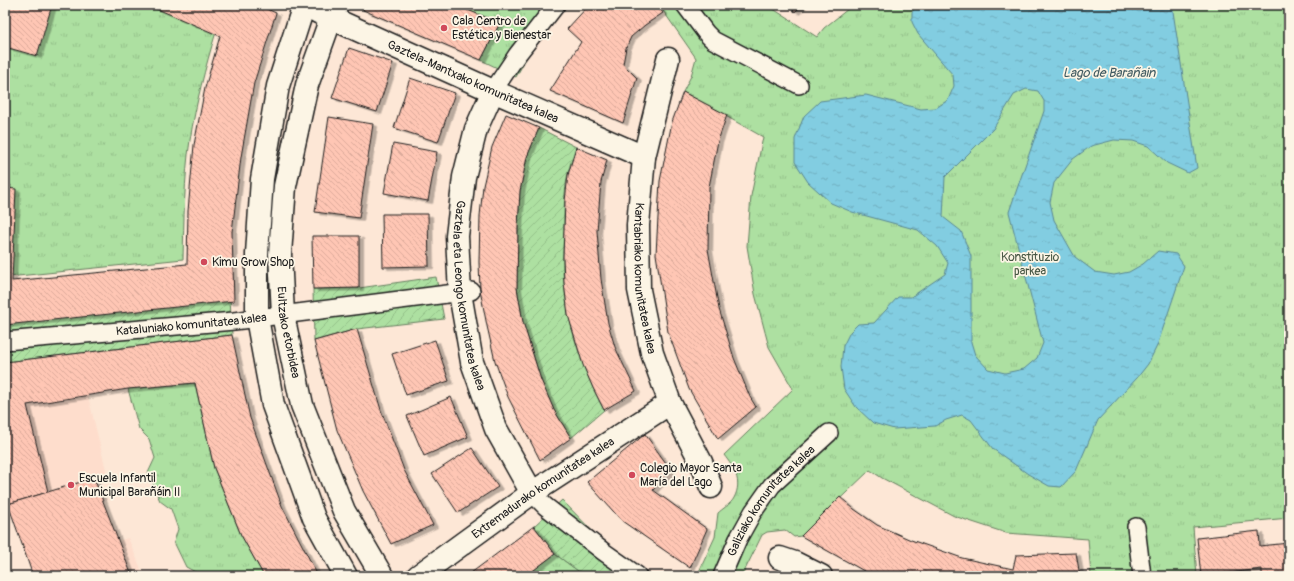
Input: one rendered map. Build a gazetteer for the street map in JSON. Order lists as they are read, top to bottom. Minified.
{"streets":{"street":["Gaztela-Mantxako komunitatea kalea","Kantabriako komunitatea kalea","Gaztela eta Leongo komunitatea kalea","Kataluniako komunitatea kalea","Eultzako etorbidea","Extremadurako komunitatea kalea","Galiziako komunitatea kalea"]},"crossings":[["Gaztela-Mantxako komunitatea kalea","Kantabriako komunitatea kalea"],["Gaztela-Mantxako komunitatea kalea","Gaztela eta Leongo komunitatea kalea"],["Gaztela-Mantxako komunitatea kalea","Eultzako etorbidea"],["Kantabriako komunitatea kalea","Extremadurako komunitatea kalea"],["Gaztela eta Leongo komunitatea kalea","Kataluniako komunitatea kalea"],["Gaztela eta Leongo komunitatea kalea","Extremadurako komunitatea kalea"],["Kataluniako komunitatea kalea","Eultzako etorbidea"]],"water":["Lago de Barañain"],"parks":["Konstituzio parkea"],"places":["Cala Centro de Estética y Bienestar","Kimu Grow Shop","Colegio Mayor Santa María del Lago","Escuela Infantil Municipal Barañáin II"]}
